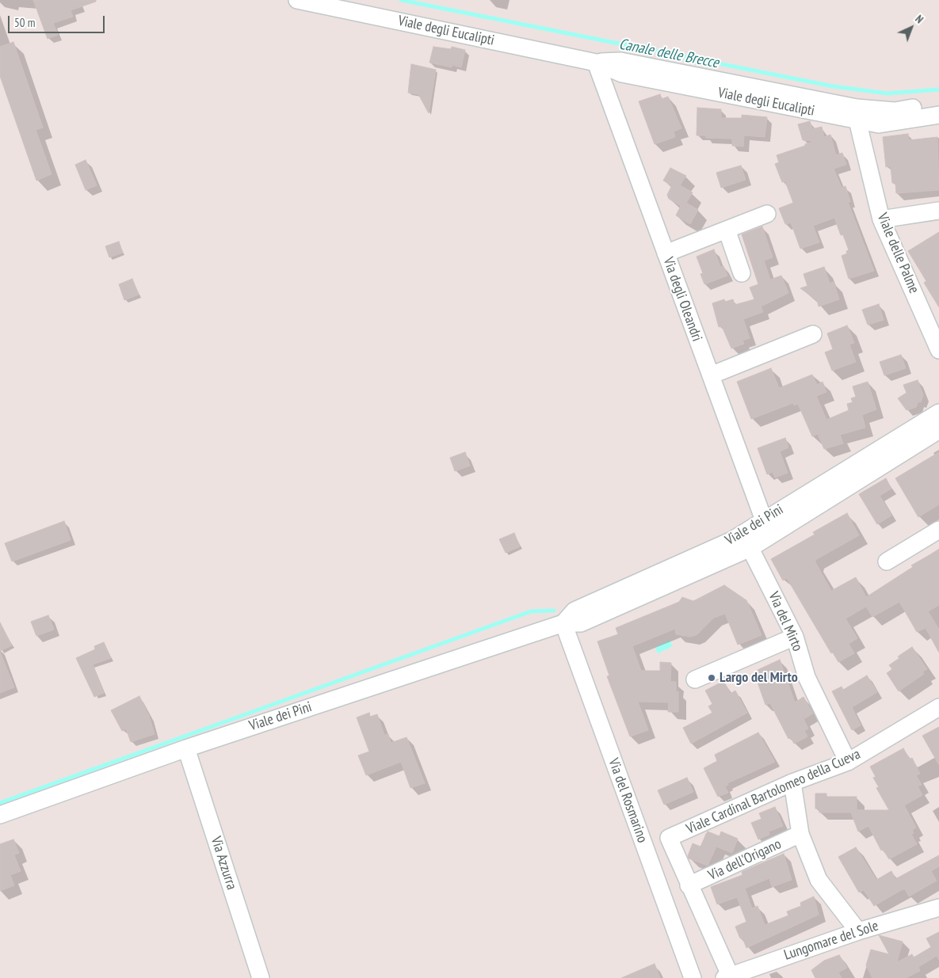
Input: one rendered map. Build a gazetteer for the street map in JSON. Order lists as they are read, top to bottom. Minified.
{"streets":{"street":["Viale degli Eucalipti","Viale delle Palme","Via degli Oleandri","Viale dei Pini","Via del Mirto","Viale Cardinal Bartolomeo della Cueva","Via del Rosmarino","Via dell'Origano","Via Azzurra","Lungomare del Sole"]},"crossings":[["Viale degli Eucalipti","Viale delle Palme"],["Viale degli Eucalipti","Via degli Oleandri"],["Via degli Oleandri","Viale dei Pini"],["Viale dei Pini","Via del Mirto"],["Viale dei Pini","Via del Rosmarino"],["Viale dei Pini","Via Azzurra"],["Via del Mirto","Viale Cardinal Bartolomeo della Cueva"],["Viale Cardinal Bartolomeo della Cueva","Via del Rosmarino"],["Via del Rosmarino","Via dell'Origano"],["Via del Rosmarino","Lungomare del Sole"]],"water":["Canale delle Brecce"],"places":["Largo del Mirto"],"scale_bar":"50 m","north":"top right"}
